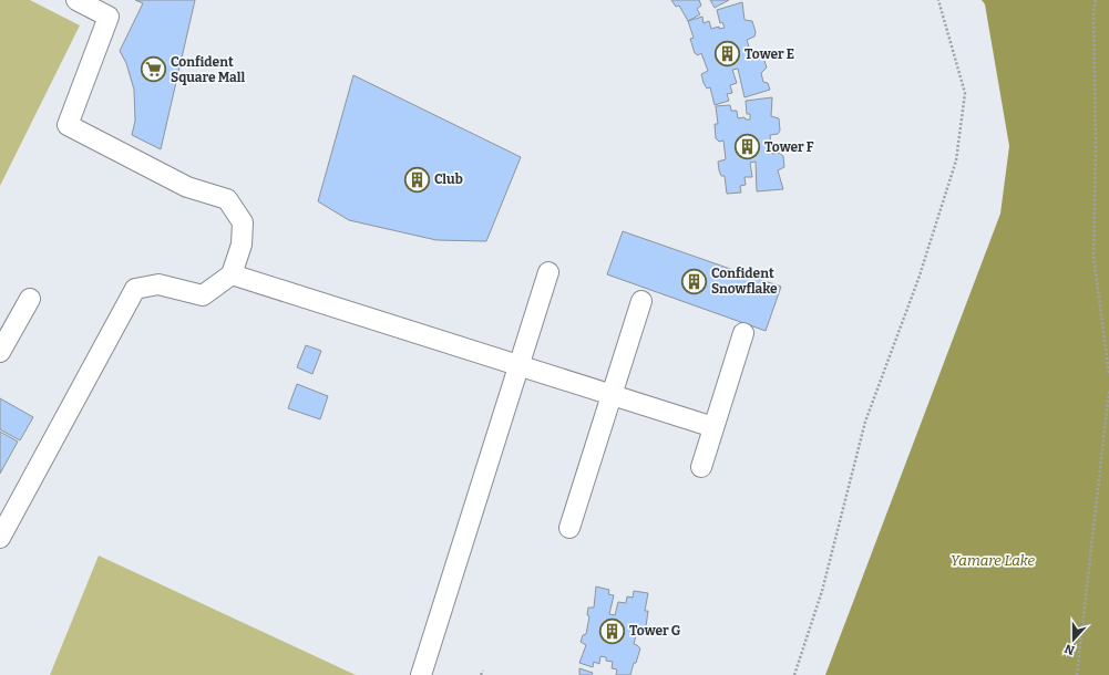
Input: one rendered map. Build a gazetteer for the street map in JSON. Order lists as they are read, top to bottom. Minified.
{"water":["Yamare Lake"],"places":{"building":["Tower E","Tower F","Club","Confident Snowflake","Tower G"],"supermarket":["Confident Square Mall"]},"north":"bottom"}
